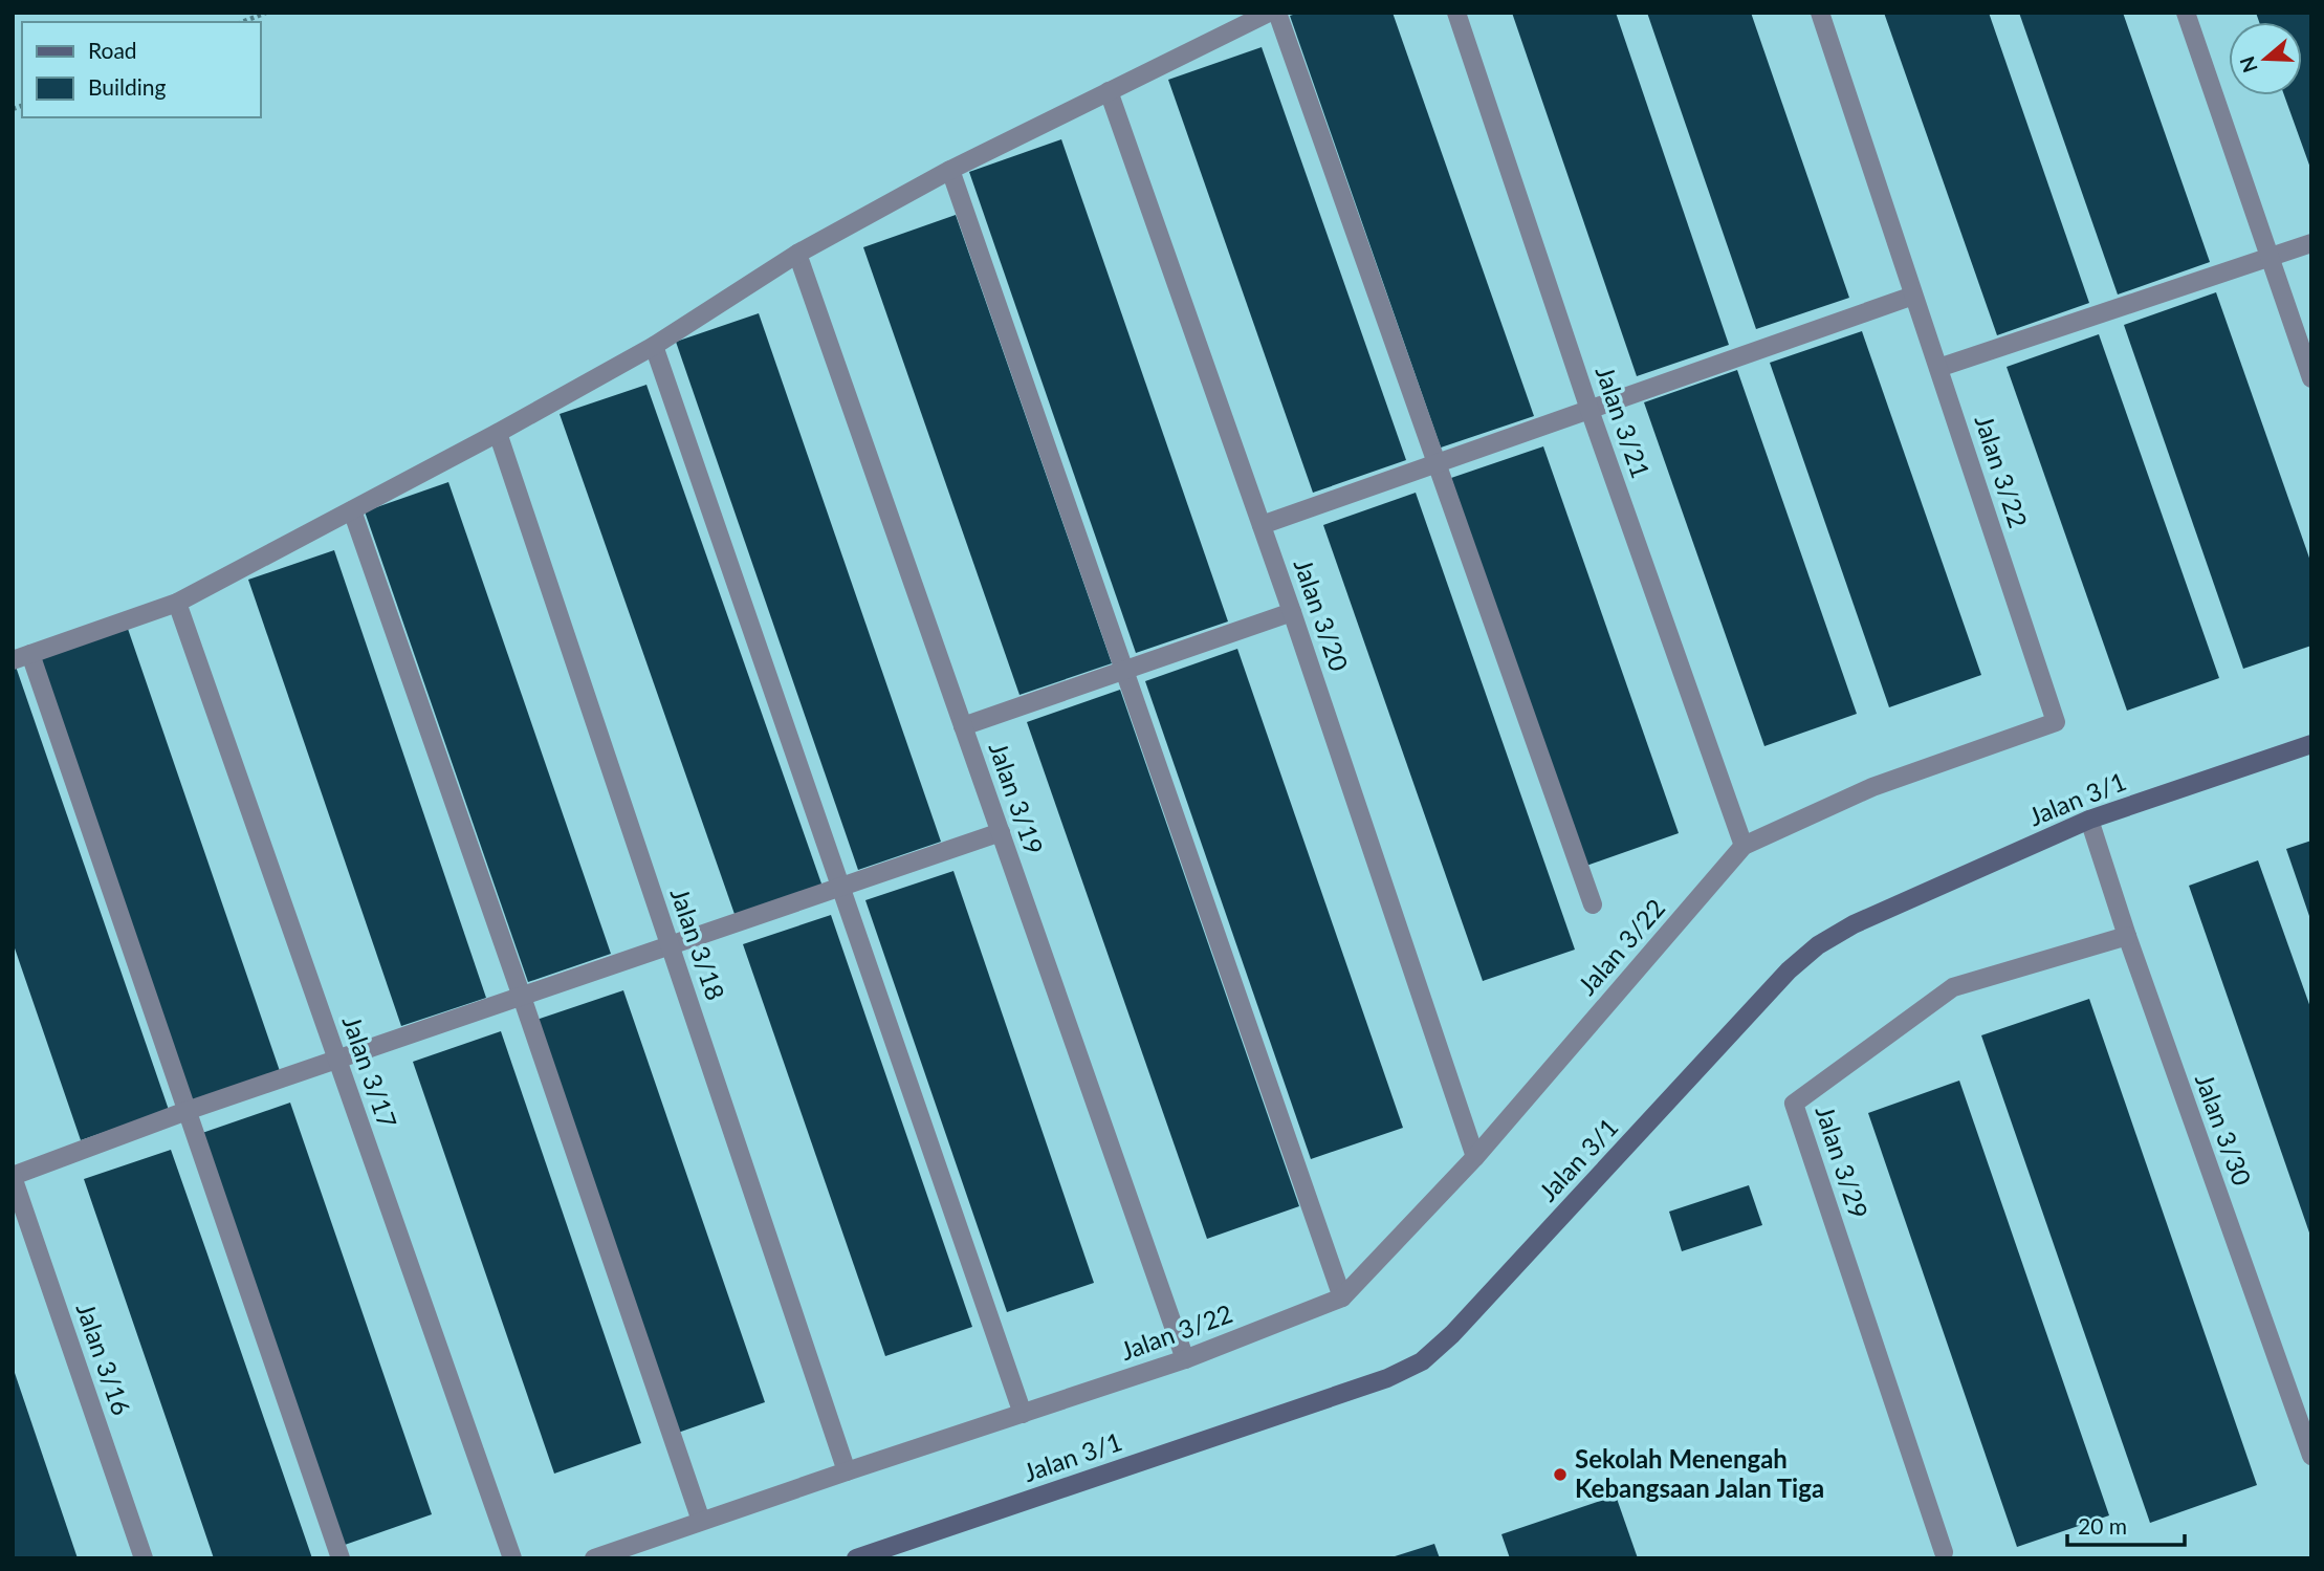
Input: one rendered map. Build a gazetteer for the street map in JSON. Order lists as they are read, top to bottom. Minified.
{"streets":{"street":["Jalan 3/21","Jalan 3/22","Jalan 3/20","Jalan 3/19","Jalan 3/1","Jalan 3/18","Jalan 3/17","Jalan 3/30","Jalan 3/29","Jalan 3/16"]},"crossings":[["Jalan 3/21","Jalan 3/22"],["Jalan 3/22","Jalan 3/20"],["Jalan 3/22","Jalan 3/19"],["Jalan 3/22","Jalan 3/18"],["Jalan 3/1","Jalan 3/30"],["Jalan 3/30","Jalan 3/29"]],"places":["Sekolah Menengah Kebangsaan Jalan Tiga"],"legend":["Road","Building"],"scale_bar":"20 m","north":"left"}
